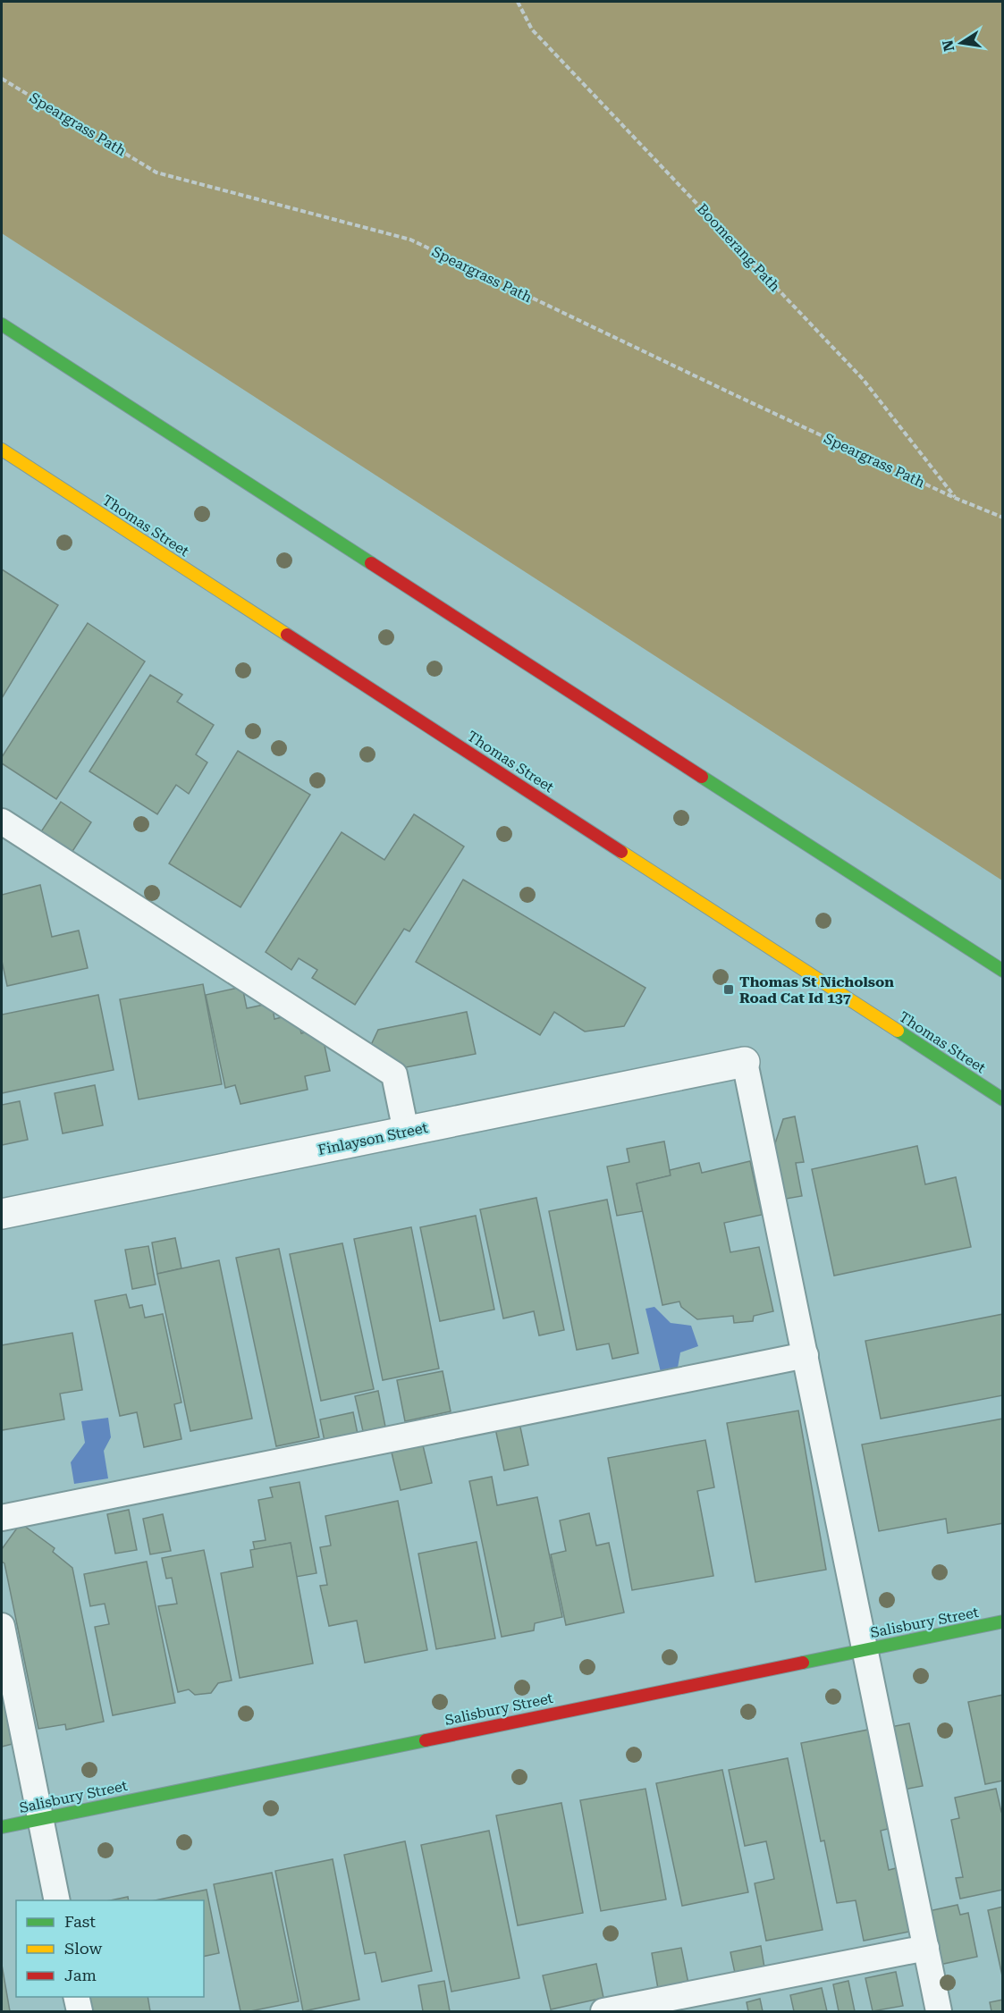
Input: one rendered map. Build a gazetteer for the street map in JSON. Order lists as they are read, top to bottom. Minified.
{"streets":{"main road":["Thomas Street","Salisbury Street"],"street":["Finlayson Street"],"path":["Speargrass Path","Boomerang Path"]},"crossings":[["Speargrass Path","Boomerang Path"]],"places":{"transit":["Thomas St Nicholson Road Cat Id 137"]},"legend":["Fast","Slow","Jam"],"north":"left"}
